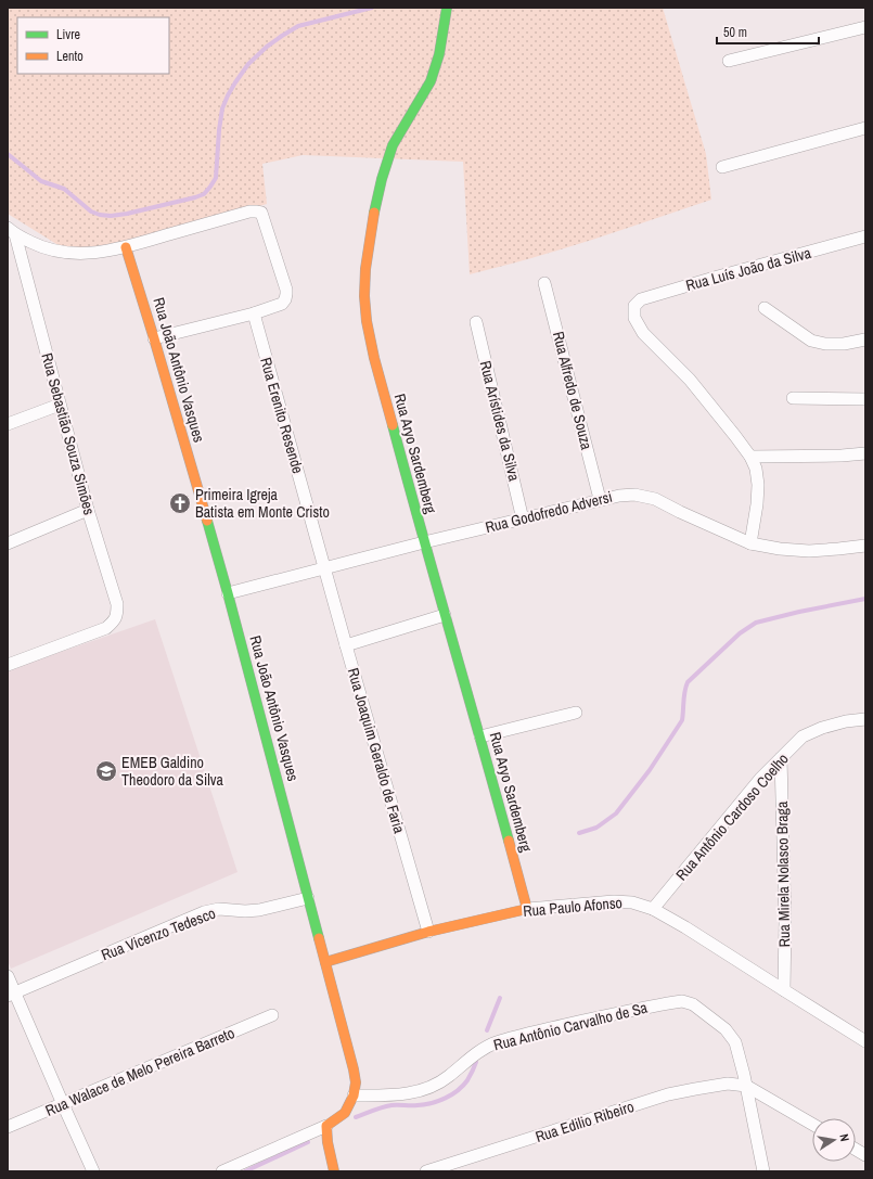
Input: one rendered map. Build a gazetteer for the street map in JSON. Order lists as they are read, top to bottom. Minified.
{"streets":{"street":["Rua Luís João da Silva","Rua João Antônio Vasques","Rua Alfredo de Souza","Rua Erenito Resende","Rua Arístides da Silva","Rua Sebastião Souza Simões","Rua Aryo Sardemberg","Rua Godofredo Adversi","Rua Joaquim Geraldo de Faria","Rua Antônio Cardoso Coelho","Rua Mirela Nolasco Braga","Rua Paulo Afonso","Rua Vicenzo Tedesco","Rua Antônio Carvalho de Sa","Rua Walace de Melo Pereira Barreto","Rua Edilio Ribeiro"]},"crossings":[["Rua João Antônio Vasques","Rua Sebastião Souza Simões"],["Rua João Antônio Vasques","Rua Godofredo Adversi"],["Rua João Antônio Vasques","Rua Paulo Afonso"],["Rua João Antônio Vasques","Rua Vicenzo Tedesco"],["Rua João Antônio Vasques","Rua Antônio Carvalho de Sa"],["Rua Alfredo de Souza","Rua Godofredo Adversi"],["Rua Erenito Resende","Rua Sebastião Souza Simões"],["Rua Erenito Resende","Rua Godofredo Adversi"],["Rua Erenito Resende","Rua Joaquim Geraldo de Faria"],["Rua Arístides da Silva","Rua Godofredo Adversi"],["Rua Aryo Sardemberg","Rua Godofredo Adversi"],["Rua Aryo Sardemberg","Rua Paulo Afonso"],["Rua Godofredo Adversi","Rua Joaquim Geraldo de Faria"],["Rua Joaquim Geraldo de Faria","Rua Paulo Afonso"],["Rua Antônio Cardoso Coelho","Rua Mirela Nolasco Braga"],["Rua Antônio Cardoso Coelho","Rua Paulo Afonso"],["Rua Mirela Nolasco Braga","Rua Paulo Afonso"],["Rua Antônio Carvalho de Sa","Rua Edilio Ribeiro"]],"places":{"church":["Primeira Igreja Batista em Monte Cristo"],"school or university":["EMEB Galdino Theodoro da Silva"]},"legend":["Livre","Lento"],"scale_bar":"50 m","north":"right"}
